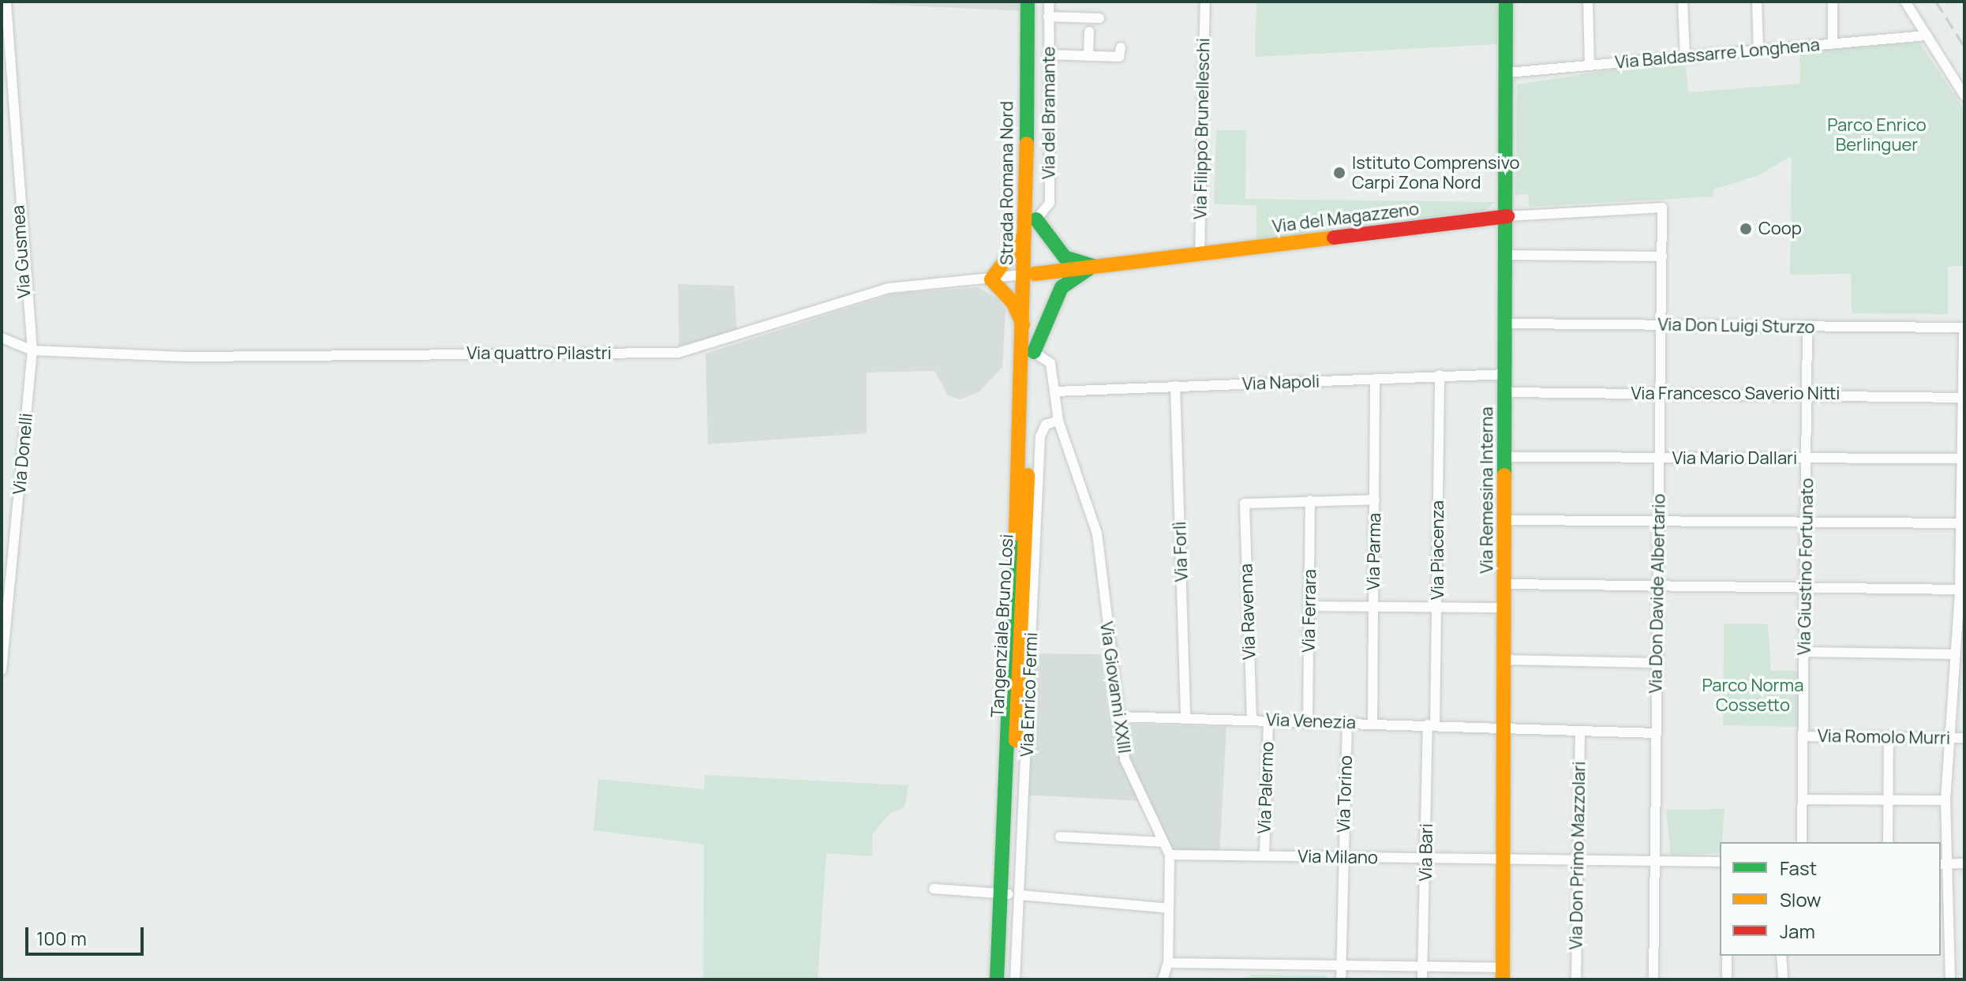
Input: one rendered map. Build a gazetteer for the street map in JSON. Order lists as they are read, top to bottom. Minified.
{"streets":{"main road":["Strada Romana Nord","Via del Magazzeno","Via Remesina Interna","Tangenziale Bruno Losi"],"street":["Via Baldassarre Longhena","Via del Bramante","Via Filippo Brunelleschi","Via Gusmea","Via Don Luigi Sturzo","Via quattro Pilastri","Via Napoli","Via Francesco Saverio Nitti","Via Donelli","Via Mario Dallari","Via Piacenza","Via Forlì","Via Parma","Via Giustino Fortunato","Via Don Davide Albertario","Via Ferrara","Via Ravenna","Via Giovanni XXIII","Via Enrico Fermi","Via Venezia","Via Romolo Murri","Via Palermo","Via Torino","Via Bari","Via Don Primo Mazzolari","Via Milano"]},"crossings":[["Via Baldassarre Longhena","Via Remesina Interna"],["Via del Bramante","Strada Romana Nord"],["Via Filippo Brunelleschi","Via del Magazzeno"],["Strada Romana Nord","Via del Magazzeno"],["Strada Romana Nord","Via quattro Pilastri"],["Strada Romana Nord","Tangenziale Bruno Losi"],["Via del Magazzeno","Via quattro Pilastri"],["Via del Magazzeno","Via Remesina Interna"],["Via del Magazzeno","Via Don Davide Albertario"],["Via del Magazzeno","Tangenziale Bruno Losi"],["Via Gusmea","Via quattro Pilastri"],["Via Gusmea","Via Donelli"],["Via Don Luigi Sturzo","Via Remesina Interna"],["Via Don Luigi Sturzo","Via Giustino Fortunato"],["Via Don Luigi Sturzo","Via Don Davide Albertario"],["Via quattro Pilastri","Via Donelli"],["Via quattro Pilastri","Tangenziale Bruno Losi"],["Via Napoli","Via Remesina Interna"],["Via Napoli","Via Piacenza"],["Via Napoli","Via Forlì"],["Via Napoli","Via Parma"],["Via Napoli","Via Giovanni XXIII"],["Via Francesco Saverio Nitti","Via Remesina Interna"],["Via Francesco Saverio Nitti","Via Giustino Fortunato"],["Via Francesco Saverio Nitti","Via Don Davide Albertario"],["Via Mario Dallari","Via Remesina Interna"],["Via Mario Dallari","Via Giustino Fortunato"],["Via Mario Dallari","Via Don Davide Albertario"],["Via Remesina Interna","Via Venezia"],["Via Remesina Interna","Via Milano"],["Via Piacenza","Via Venezia"],["Via Piacenza","Via Bari"],["Via Forlì","Via Venezia"],["Via Parma","Via Venezia"],["Via Giustino Fortunato","Via Romolo Murri"],["Via Don Davide Albertario","Via Venezia"],["Via Don Davide Albertario","Via Milano"],["Via Ferrara","Via Ravenna"],["Via Ferrara","Via Venezia"],["Via Ravenna","Via Venezia"],["Tangenziale Bruno Losi","Via Giovanni XXIII"],["Tangenziale Bruno Losi","Via Enrico Fermi"],["Via Giovanni XXIII","Via Enrico Fermi"],["Via Giovanni XXIII","Via Venezia"],["Via Giovanni XXIII","Via Milano"],["Via Venezia","Via Palermo"],["Via Venezia","Via Torino"],["Via Venezia","Via Bari"],["Via Venezia","Via Don Primo Mazzolari"],["Via Palermo","Via Milano"],["Via Torino","Via Milano"],["Via Bari","Via Milano"],["Via Don Primo Mazzolari","Via Milano"]],"parks":["Parco Enrico Berlinguer","Parco Norma Cossetto"],"places":["Istituto Comprensivo Carpi Zona Nord","Coop"],"legend":["Fast","Slow","Jam"],"scale_bar":"100 m"}
